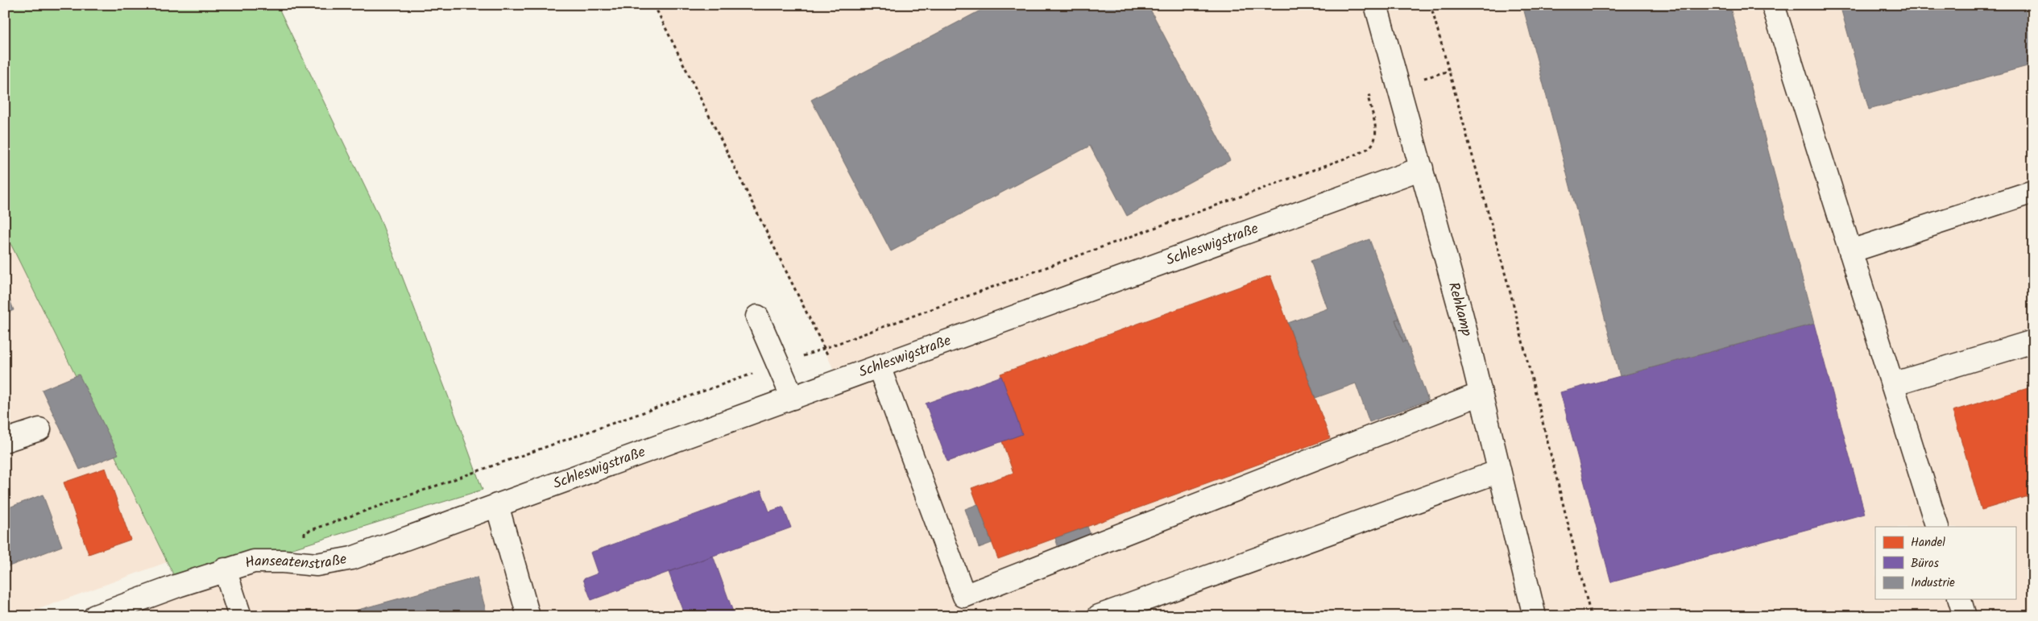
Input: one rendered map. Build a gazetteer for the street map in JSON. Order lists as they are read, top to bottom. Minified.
{"streets":{"street":["Schleswigstraße","Rehkamp","Hanseatenstraße"]},"crossings":[["Schleswigstraße","Rehkamp"],["Schleswigstraße","Hanseatenstraße"]],"legend":["Handel","Büros","Industrie"]}
